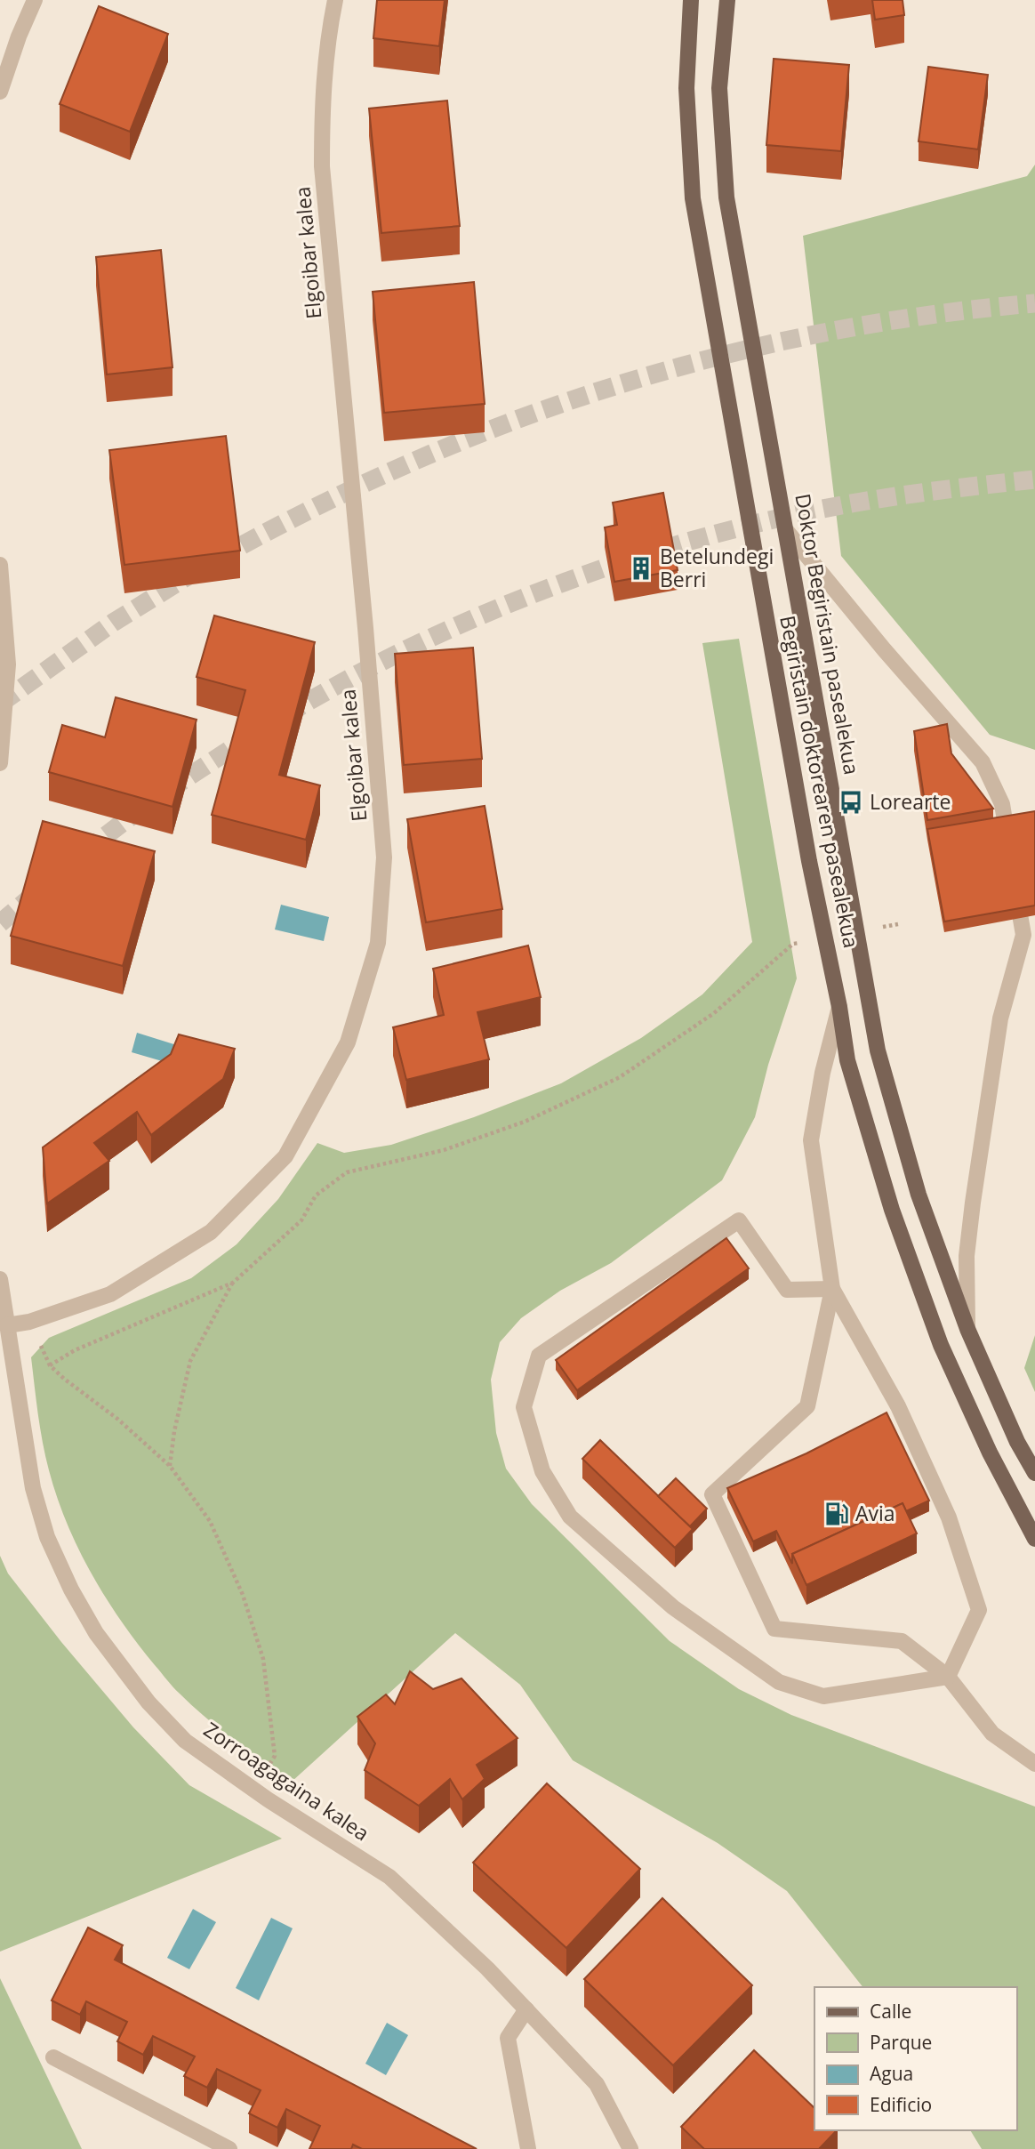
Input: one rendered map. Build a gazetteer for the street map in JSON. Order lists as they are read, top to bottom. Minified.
{"streets":{"main road":["Doktor Begiristain pasealekua","Begiristain doktorearen pasealekua"],"street":["Elgoibar kalea","Zorroagagaina kalea"]},"crossings":[["Elgoibar kalea","Zorroagagaina kalea"]],"places":{"building":["Betelundegi Berri"],"bus stop":["Lorearte"],"fuel station":["Avia"]},"legend":["Calle","Parque","Agua","Edificio"]}
